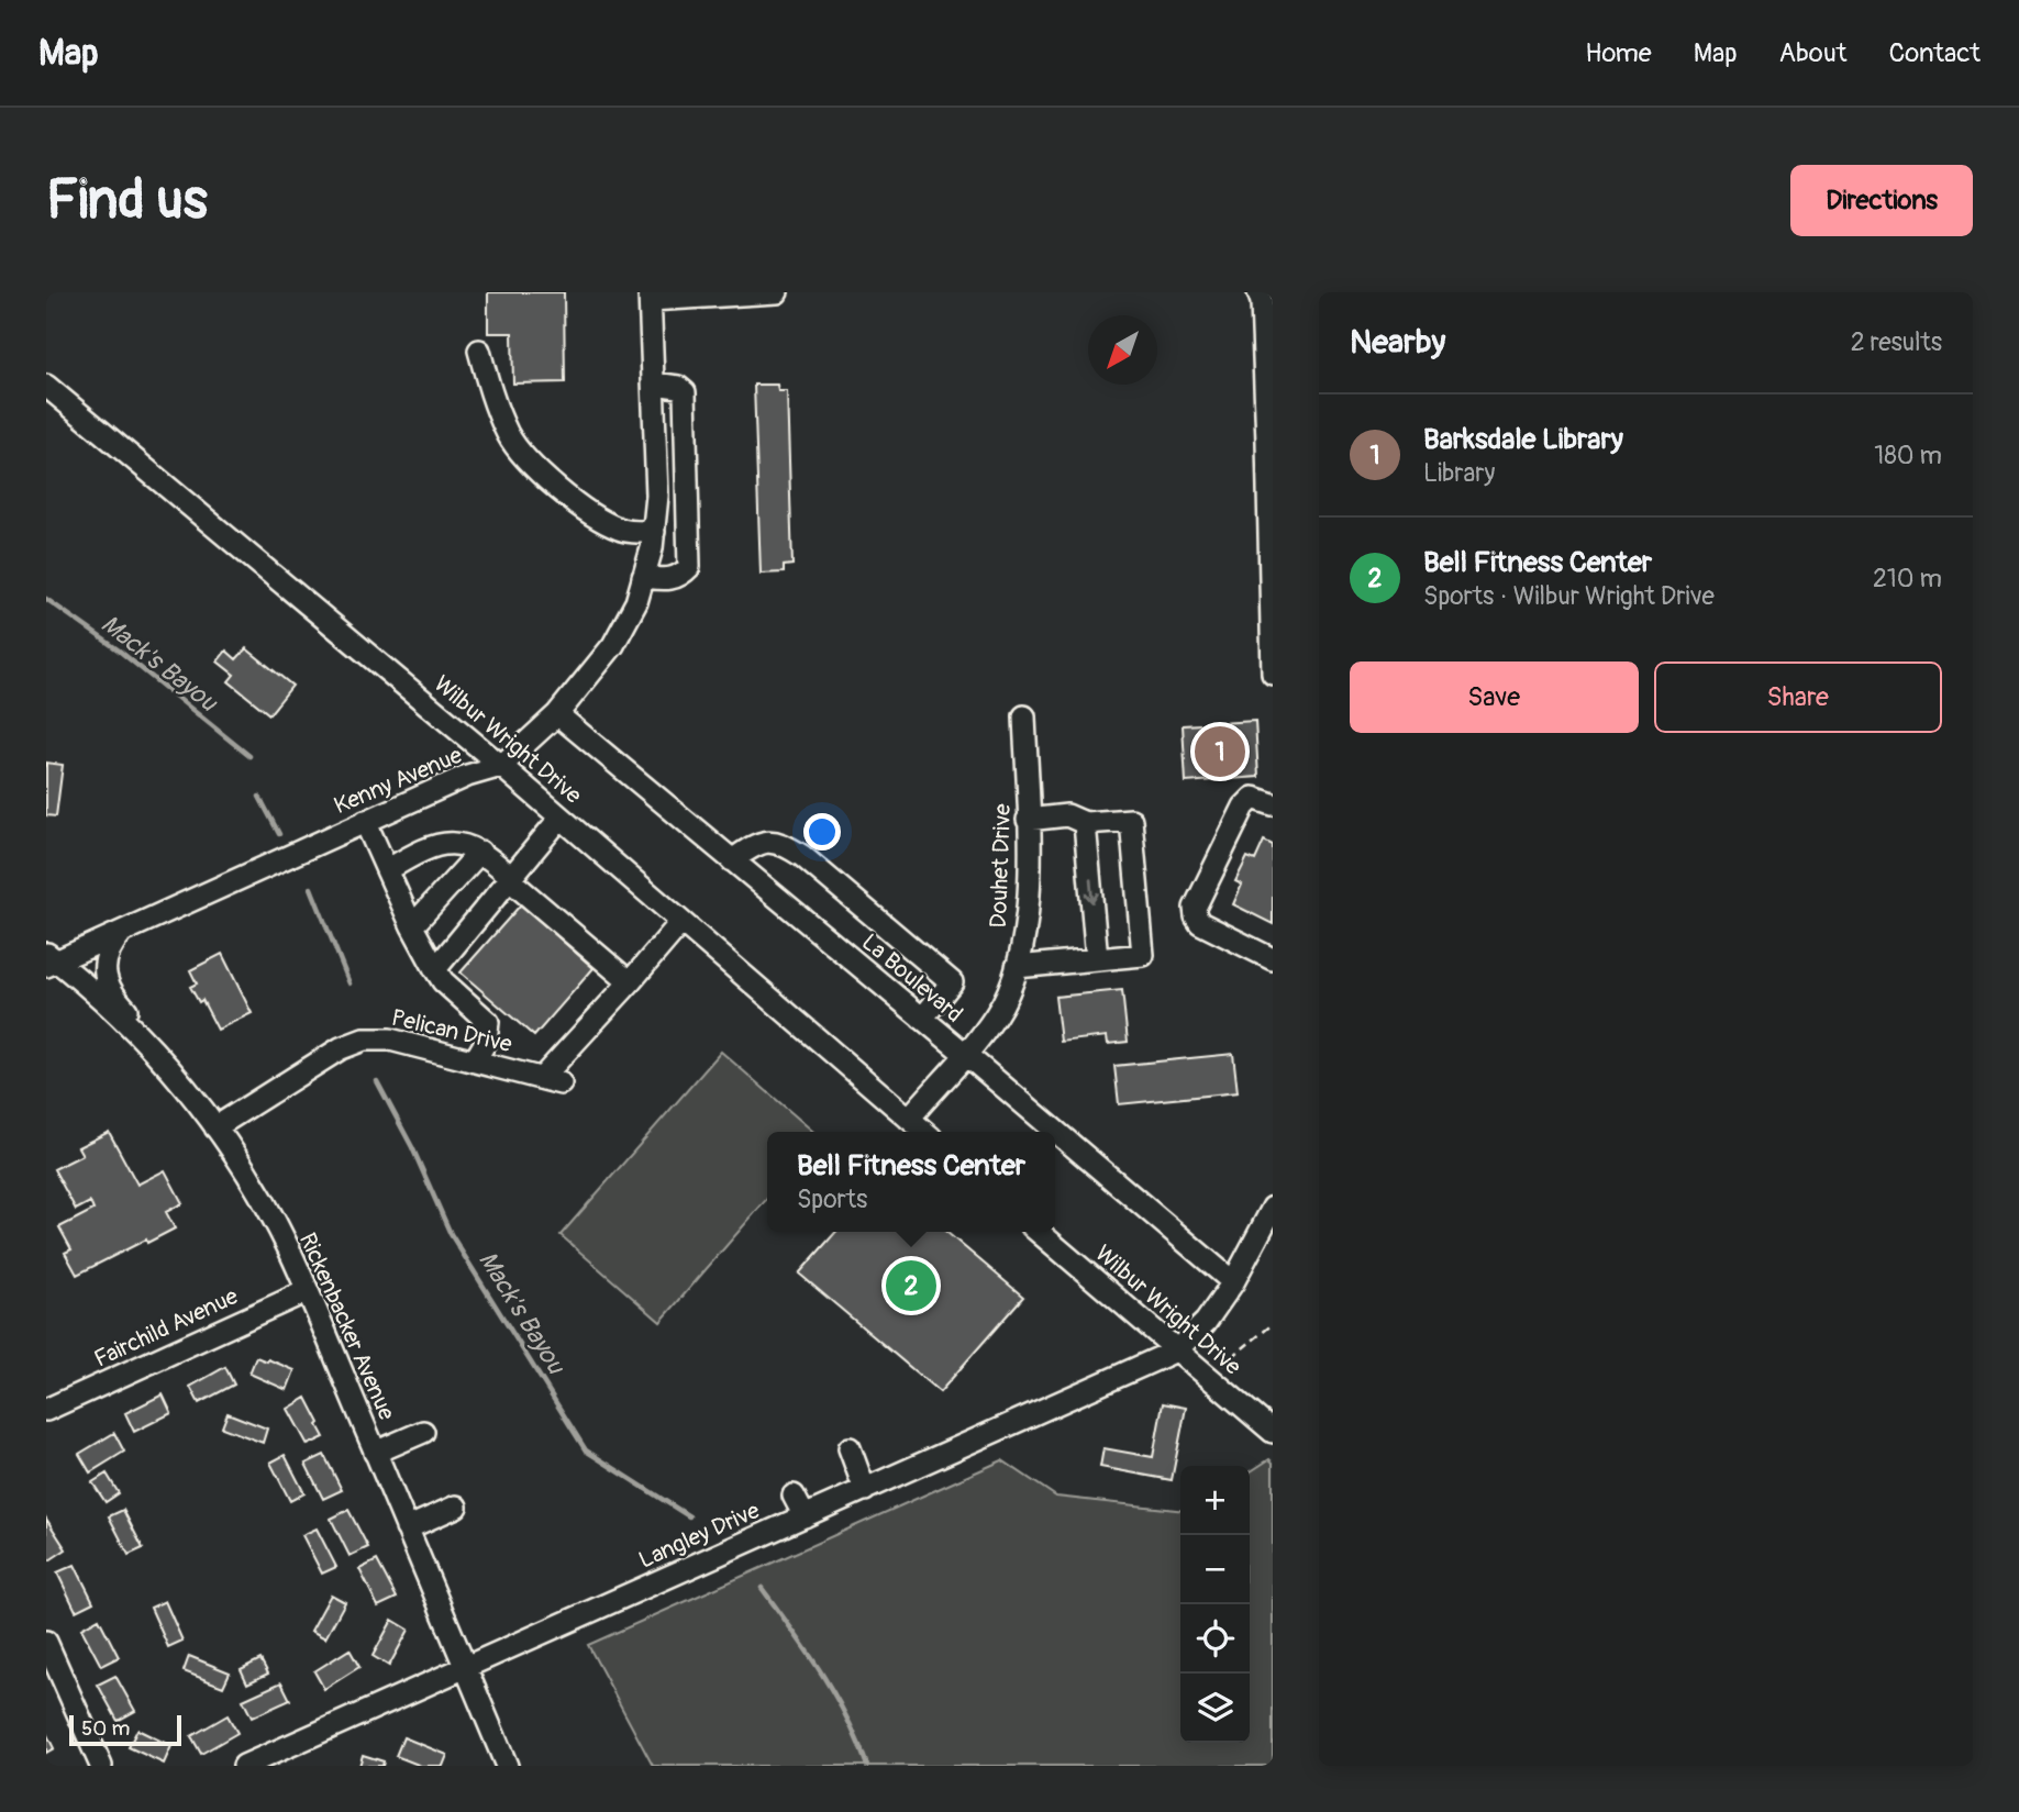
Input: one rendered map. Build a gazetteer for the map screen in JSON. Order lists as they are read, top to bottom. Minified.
{"streets":{"street":["Wilbur Wright Drive","Kenny Avenue","Douhet Drive","La Boulevard","Pelican Drive","Rickenbacker Avenue","Fairchild Avenue","Langley Drive"]},"crossings":[["Wilbur Wright Drive","Kenny Avenue"],["Wilbur Wright Drive","Douhet Drive"],["Wilbur Wright Drive","Langley Drive"],["Kenny Avenue","La Boulevard"],["Kenny Avenue","Rickenbacker Avenue"],["Douhet Drive","La Boulevard"],["La Boulevard","Langley Drive"],["Pelican Drive","Rickenbacker Avenue"],["Rickenbacker Avenue","Fairchild Avenue"],["Rickenbacker Avenue","Langley Drive"]],"water":["Mack's Bayou"],"scale_bar":"50 m","north":"bottom left","page":{"header":"Map","nav":["Home","Map","About","Contact"],"buttons":["Directions",["Save","Share"]],"title":"Find us","heading":["Nearby","2 results"],"list":[{"mark":"1","name":"Barksdale Library","note":"Library","value":"180 m"},{"mark":"2","name":"Bell Fitness Center","note":"Sports · Wilbur Wright Drive","value":"210 m"}],"pins":["1","2"],"popup":["Bell Fitness Center","Sports"],"map_buttons":["+","−"],"scale":"50 m"}}
